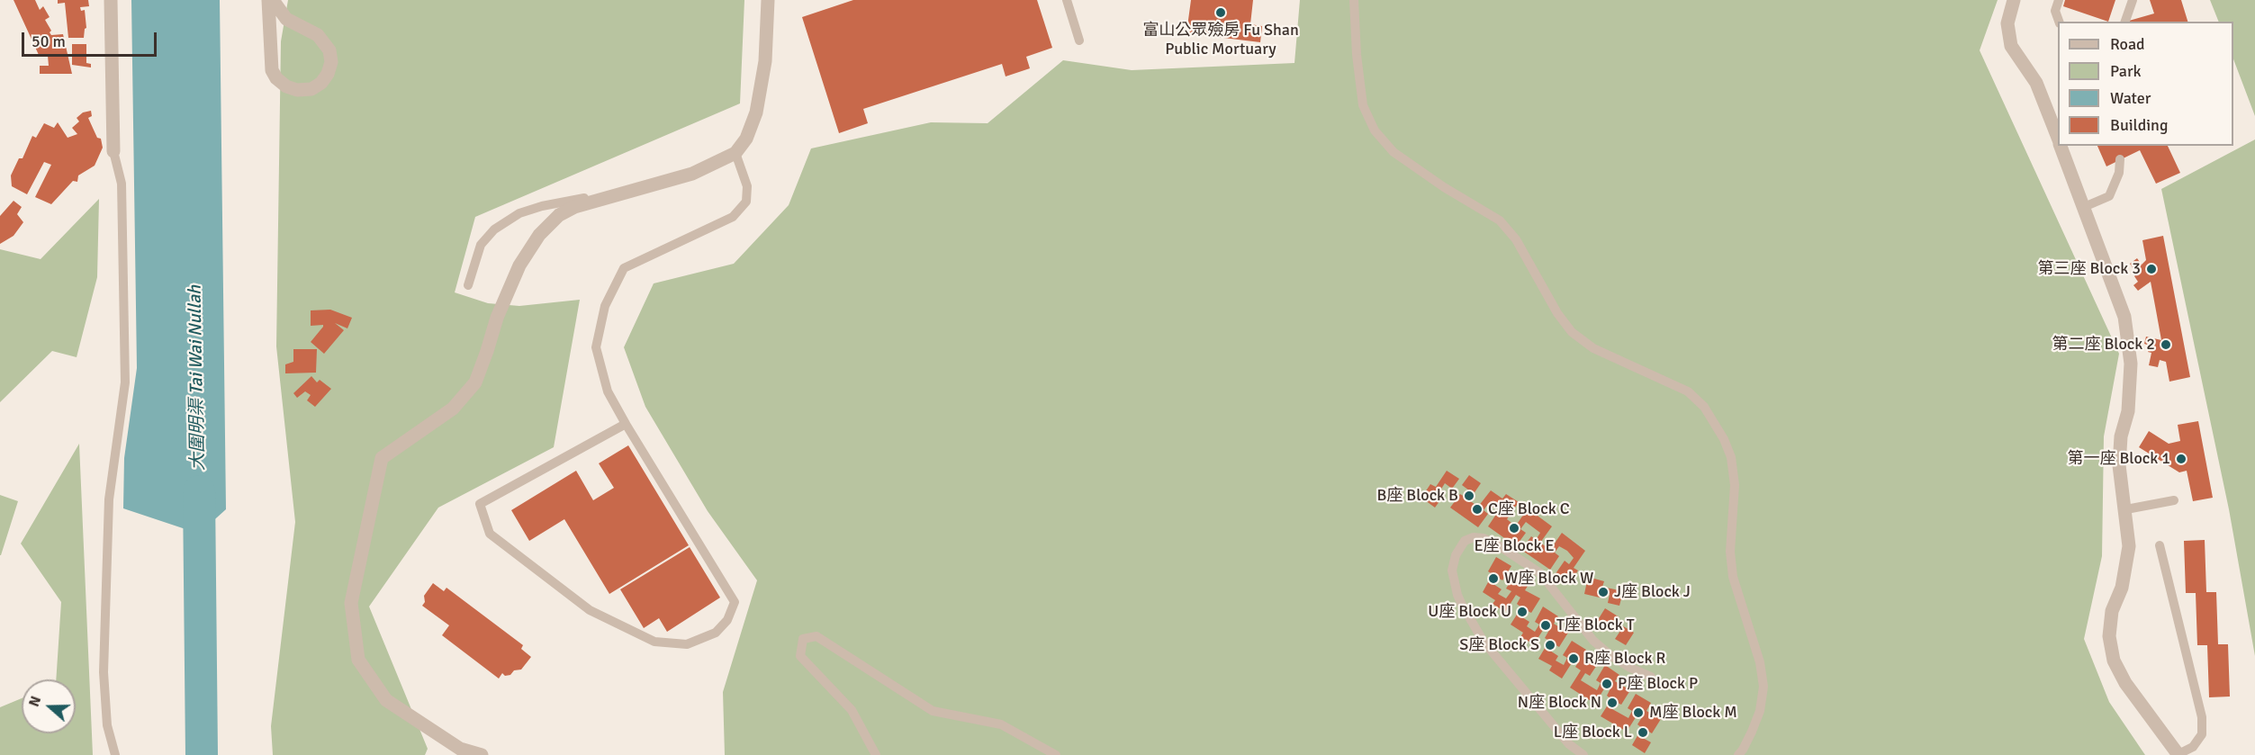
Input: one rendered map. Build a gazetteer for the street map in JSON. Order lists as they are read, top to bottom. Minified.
{"water":["大圍明渠 Tai Wai Nullah"],"places":["富山公眾殮房 Fu Shan Public Mortuary","第三座 Block 3","第二座 Block 2","第一座 Block 1","B座 Block B","C座 Block C","E座 Block E","W座 Block W","J座 Block J","U座 Block U","T座 Block T","S座 Block S","R座 Block R","P座 Block P","N座 Block N","M座 Block M","L座 Block L"],"legend":["Road","Park","Water","Building"],"scale_bar":"50 m","north":"left"}
